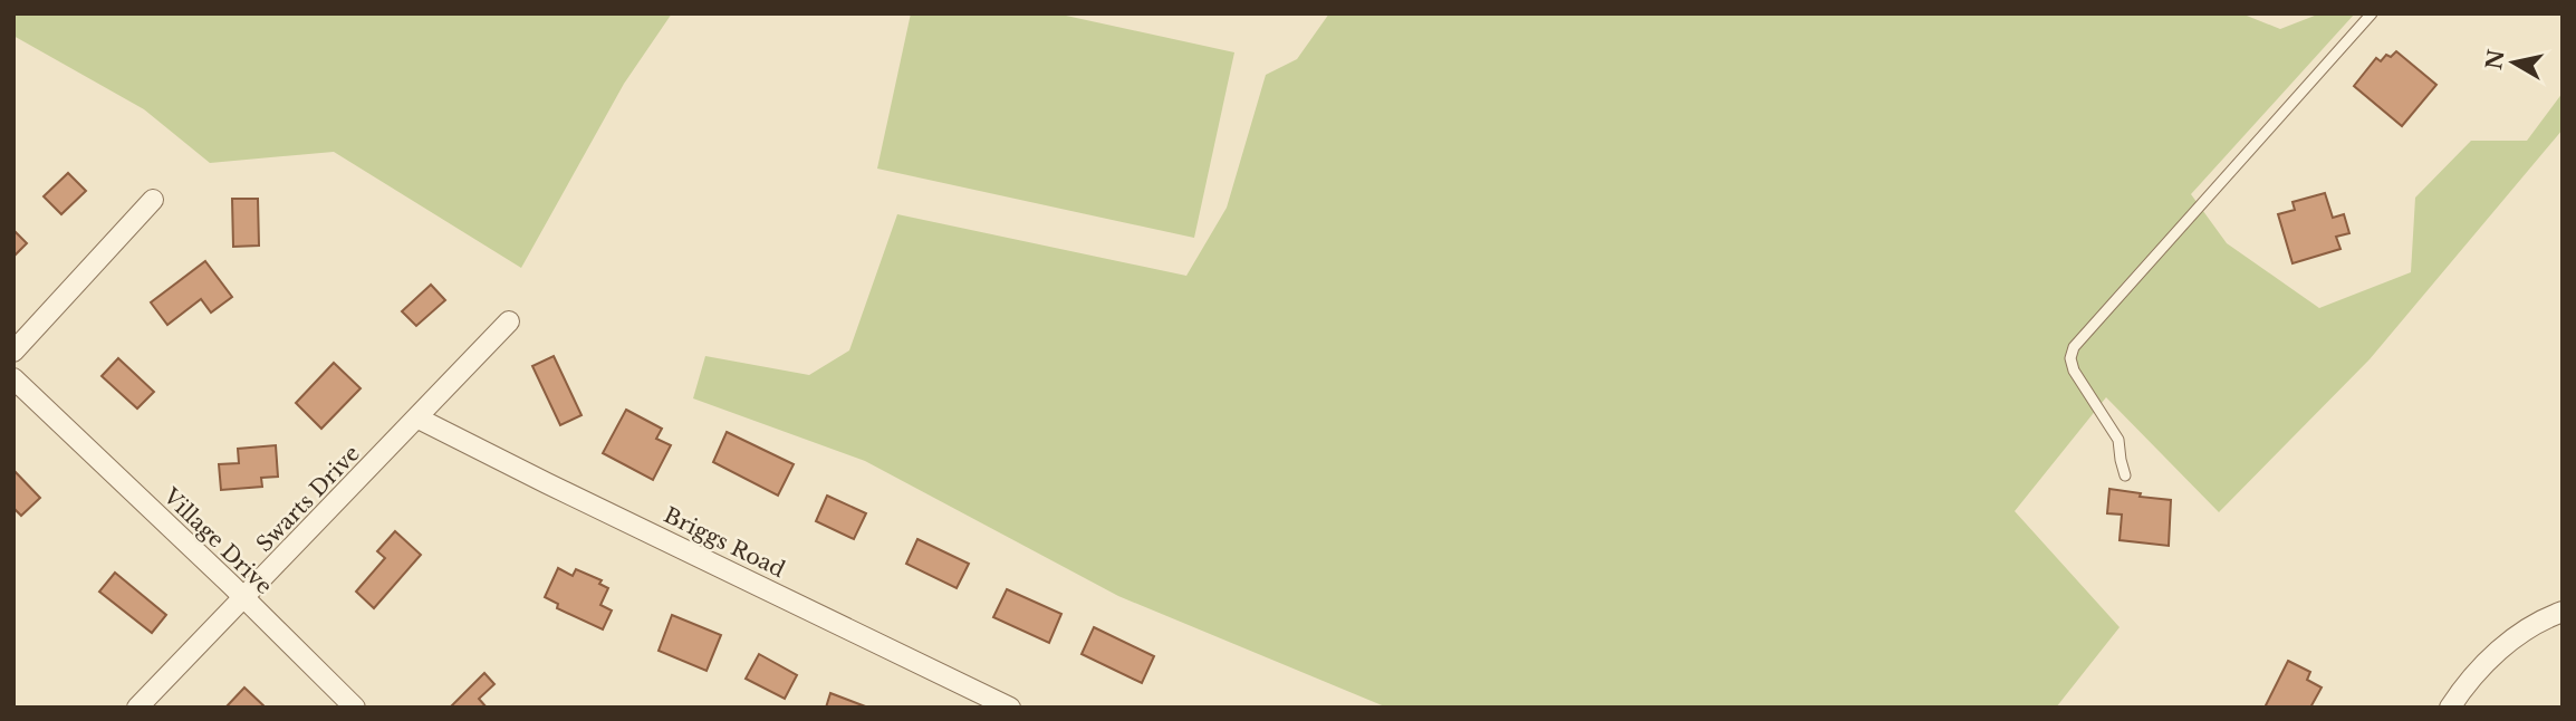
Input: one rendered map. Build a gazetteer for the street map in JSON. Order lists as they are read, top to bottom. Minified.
{"streets":{"street":["Swarts Drive","Village Drive","Briggs Road"]},"crossings":[["Swarts Drive","Village Drive"],["Swarts Drive","Briggs Road"]],"north":"left"}
